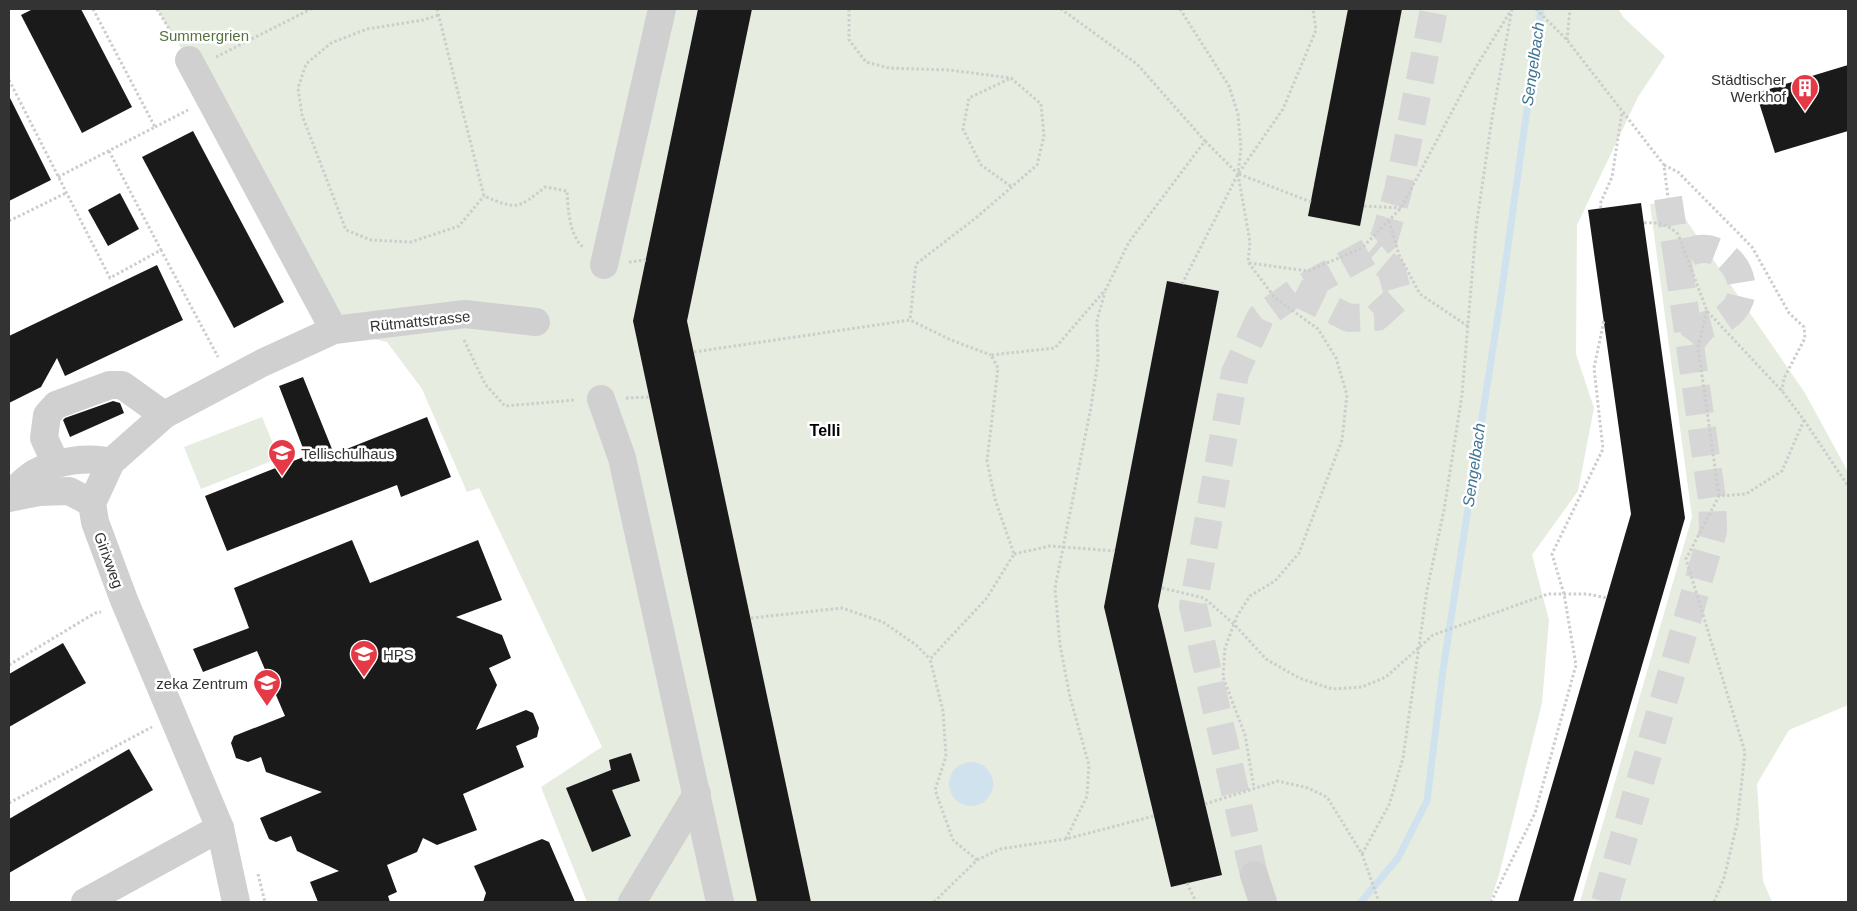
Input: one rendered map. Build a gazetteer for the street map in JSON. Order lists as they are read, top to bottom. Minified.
{"streets":{"street":["Rütmattstrasse","Girixweg"]},"districts":["Telli"],"water":["Sengelbach"],"parks":["Summergrien"],"places":{"building":["Städtischer Werkhof"],"school or university":["Tellischulhaus","HPS","zeka Zentrum"]}}
